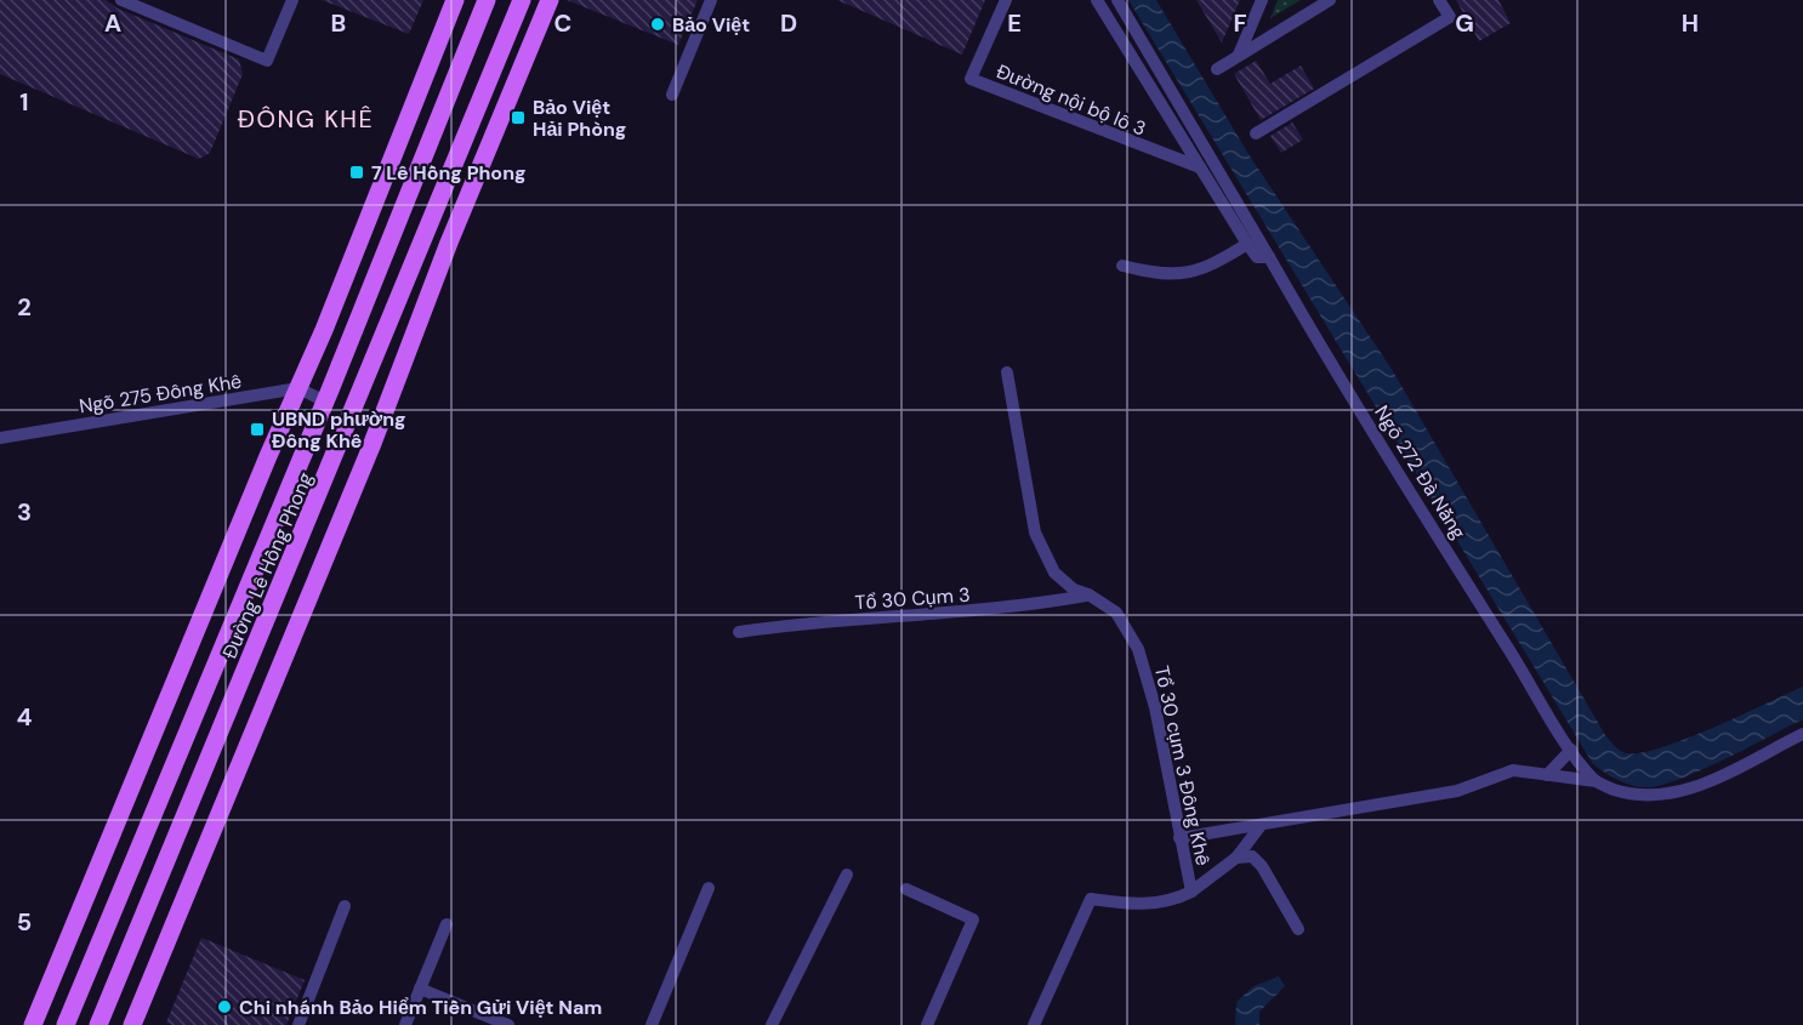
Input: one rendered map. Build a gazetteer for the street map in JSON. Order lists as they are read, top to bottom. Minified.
{"streets":{"main road":["Đường Lê Hồng Phong"],"street":["Đường nội bộ lô 3","Ngõ 275 Đông Khê","Ngõ 272 Đà Nẵng","Tổ 30 Cụm 3","Tổ 30 cụm 3 Đông Khê"]},"crossings":[["Đường nội bộ lô 3","Ngõ 272 Đà Nẵng"],["Ngõ 275 Đông Khê","Đường Lê Hồng Phong"],["Tổ 30 Cụm 3","Tổ 30 cụm 3 Đông Khê"]],"districts":["ĐÔNG KHÊ"],"places":{"other":["Bảo Việt","Chi nhánh Bảo Hiểm Tiền Gửi Việt Nam"],"transit":["Bảo Việt Hải Phòng","7 Lê Hồng Phong","UBND phường Đông Khê"]},"grid":{"columns":["A","B","C","D","E","F","G","H"],"rows":["1","2","3","4","5"]}}
